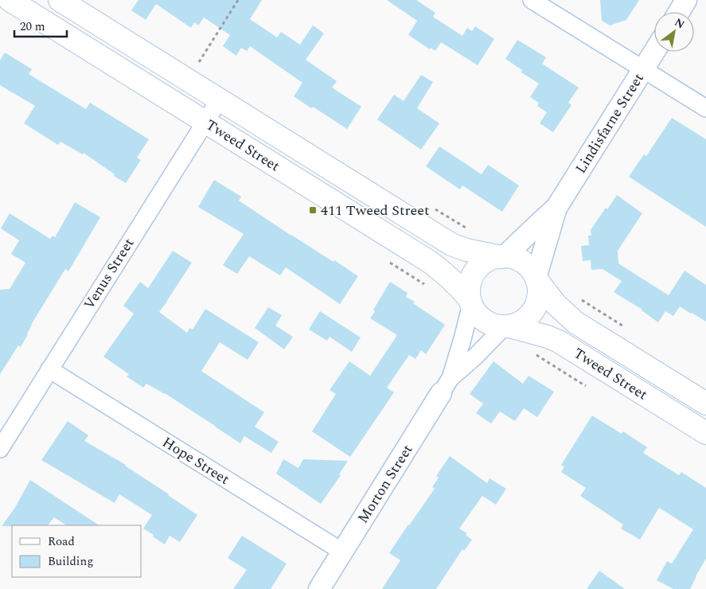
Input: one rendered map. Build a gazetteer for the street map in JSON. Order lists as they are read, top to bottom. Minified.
{"streets":{"main road":["Tweed Street"],"street":["Lindisfarne Street","Venus Street","Hope Street","Morton Street"]},"crossings":[["Lindisfarne Street","Tweed Street"],["Lindisfarne Street","Morton Street"],["Tweed Street","Venus Street"],["Tweed Street","Morton Street"],["Venus Street","Hope Street"],["Hope Street","Morton Street"]],"places":{"transit":["411 Tweed Street"]},"legend":["Road","Building"],"scale_bar":"20 m","north":"top right"}
